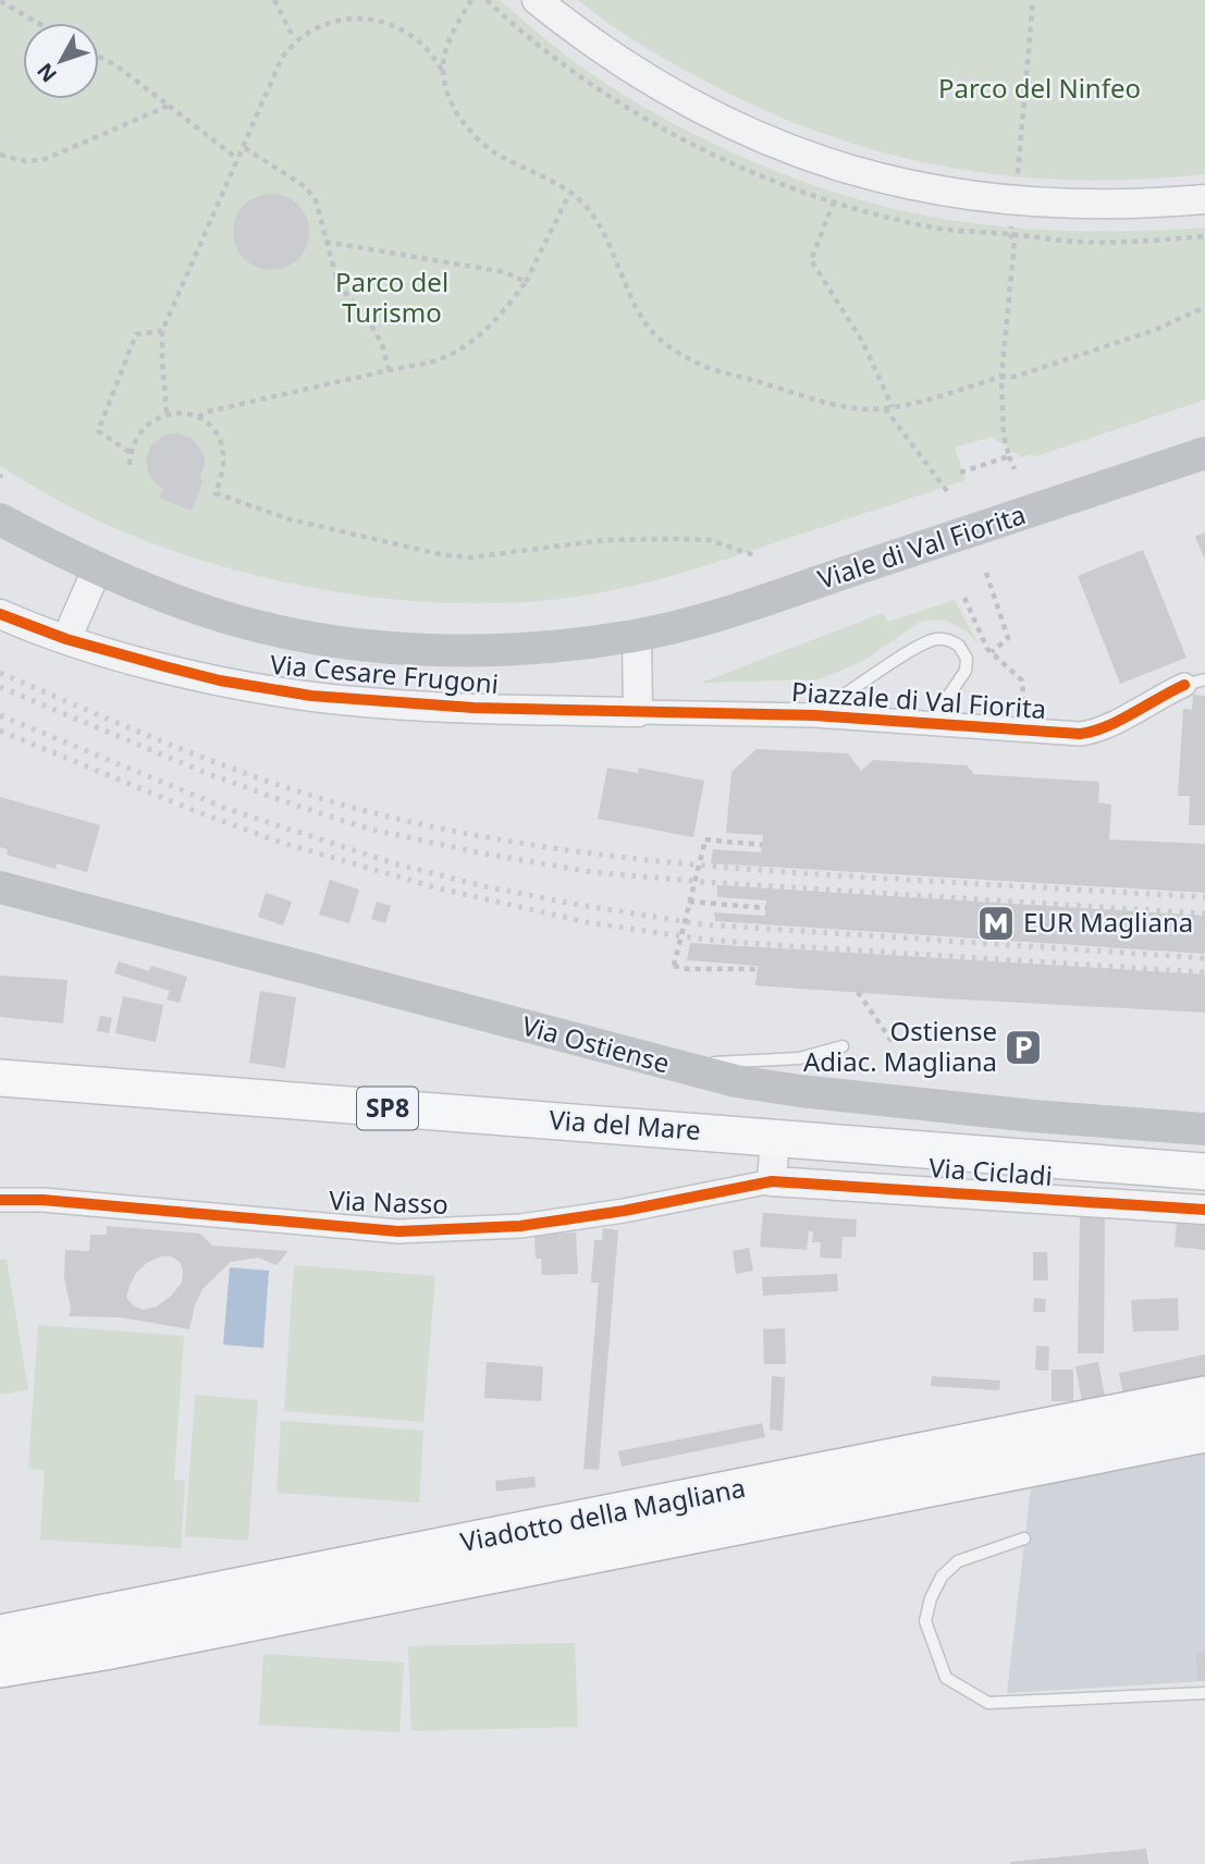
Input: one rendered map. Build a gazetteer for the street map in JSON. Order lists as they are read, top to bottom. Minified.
{"streets":{"highway":["Viadotto della Magliana"],"main road":["Viale di Val Fiorita","Via Ostiense","SP8","Via del Mare"],"street":["Via Cesare Frugoni","Piazzale di Val Fiorita","Via Cicladi","Via Nasso"]},"crossings":[["Via Cesare Frugoni","Piazzale di Val Fiorita"],["Via Cicladi","Via Nasso"]],"parks":["Parco del Ninfeo","Parco del Turismo"],"places":{"metro station":["EUR Magliana"],"parking":["Ostiense Adiac. Magliana"]},"north":"bottom left"}
